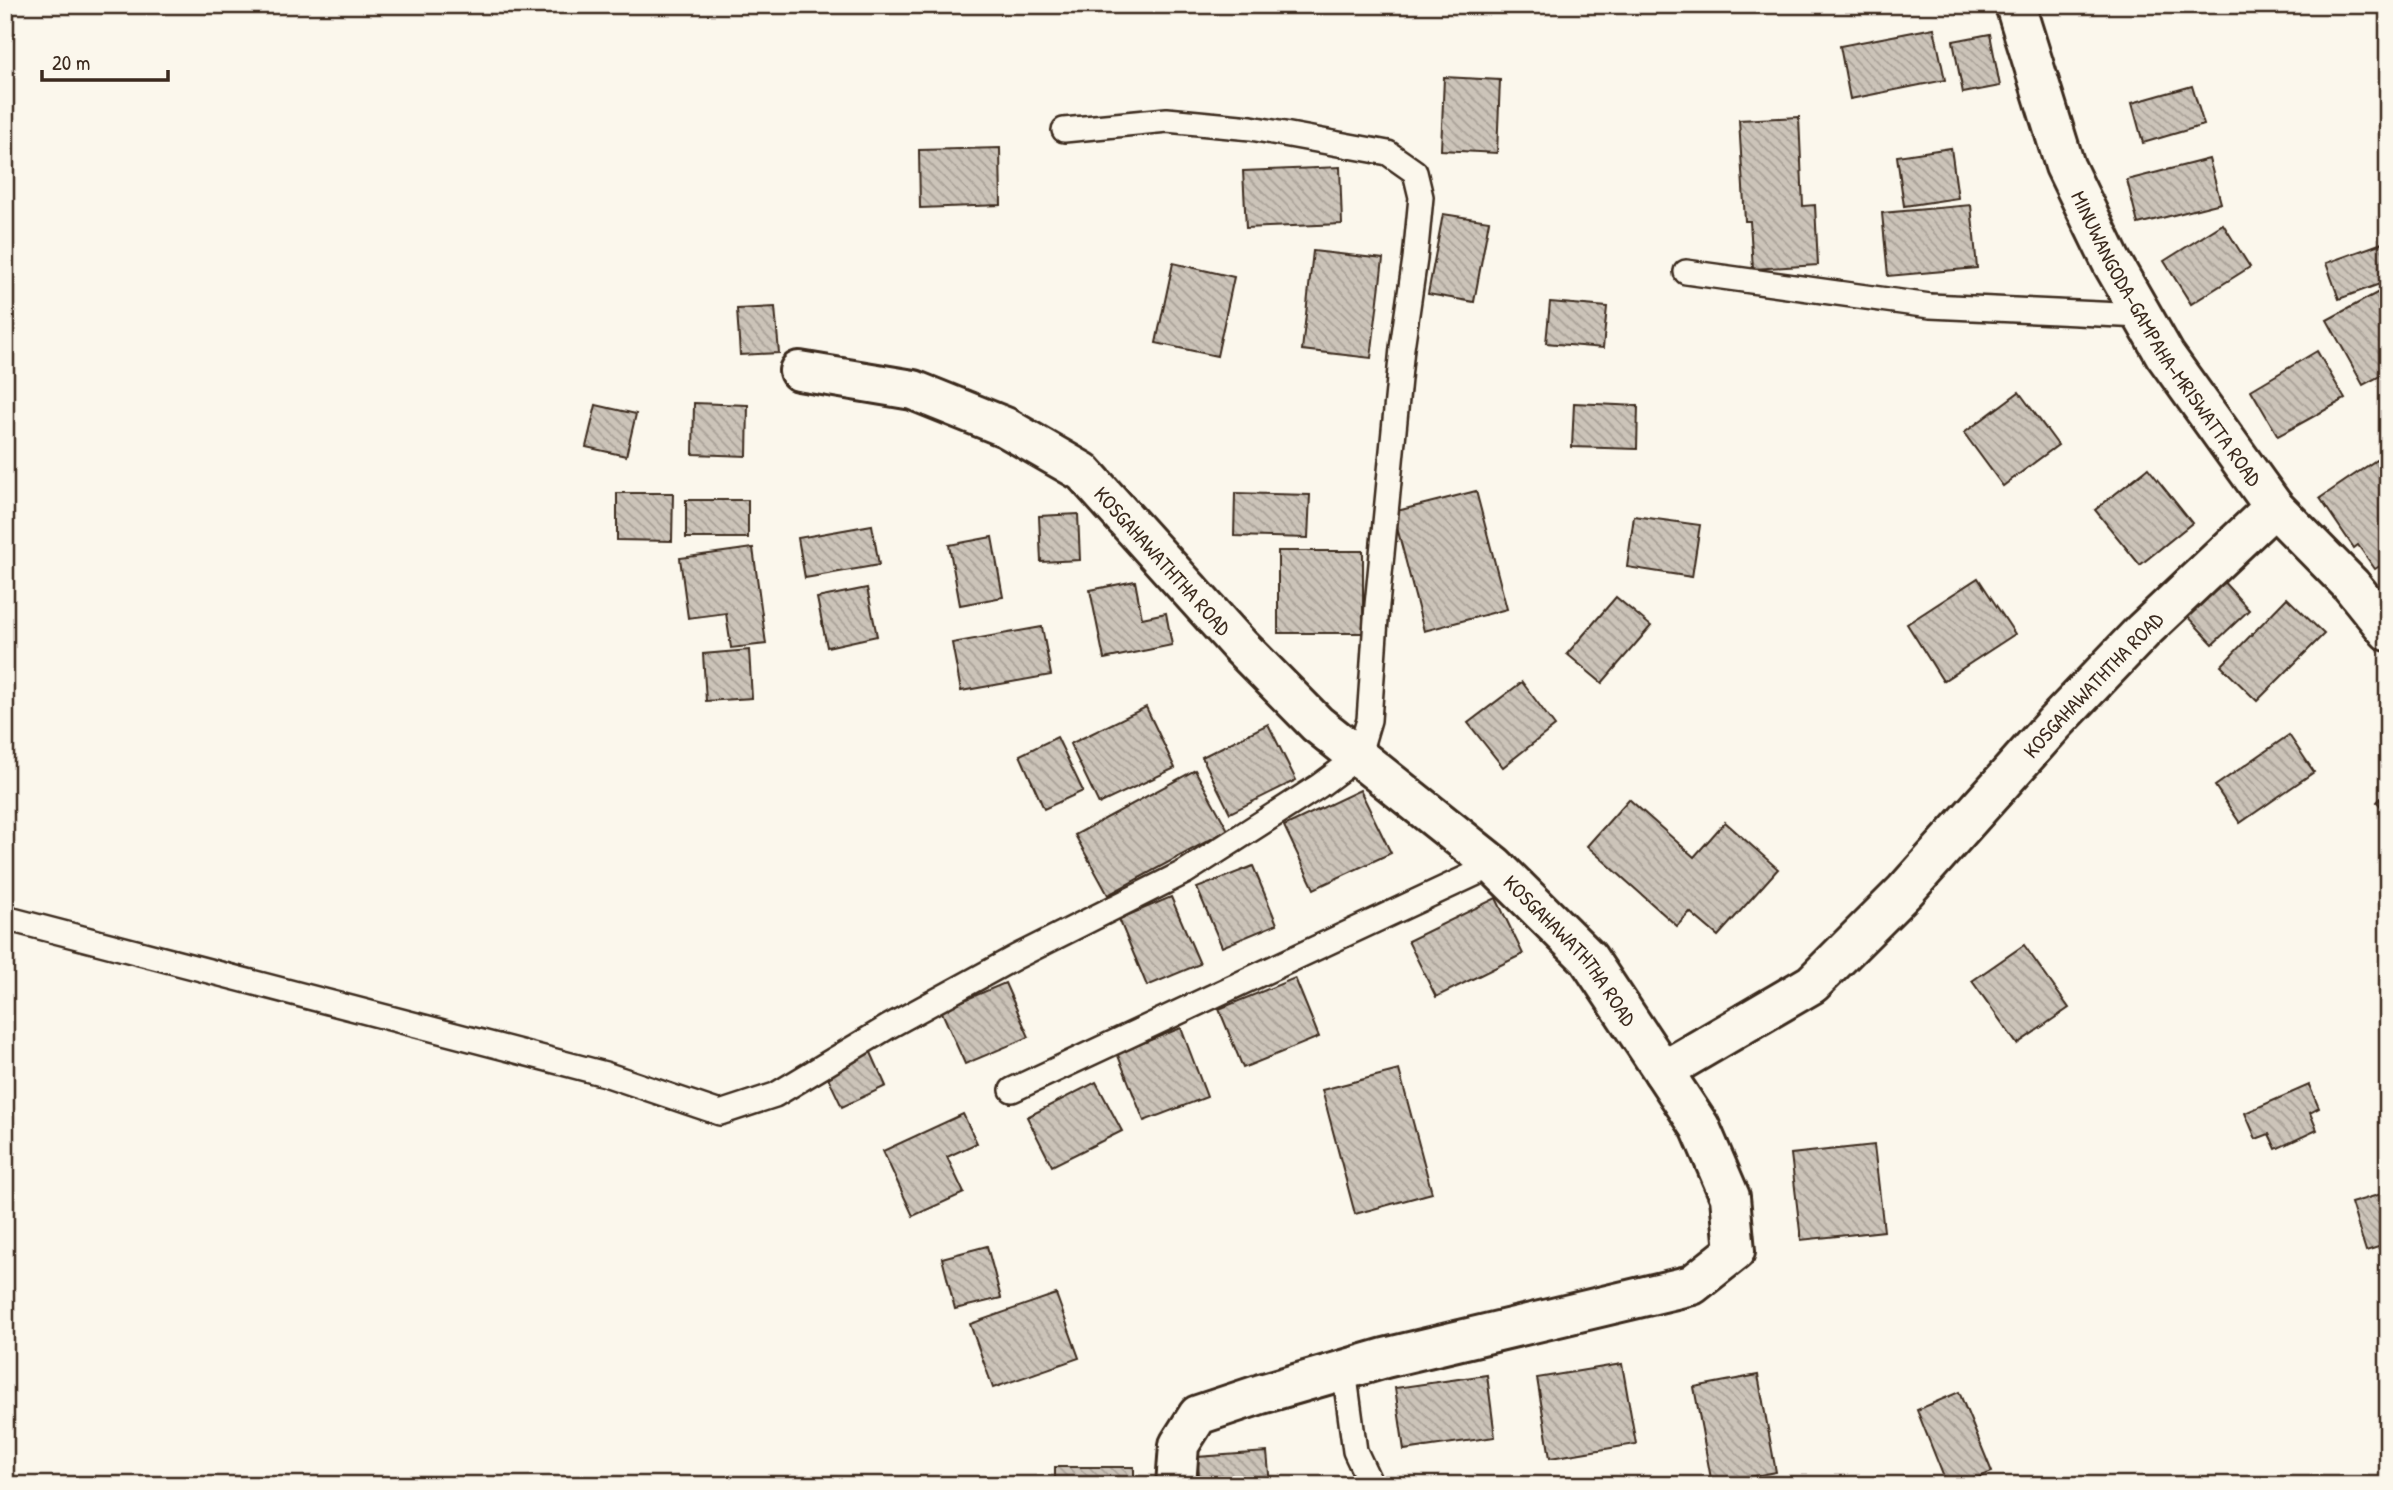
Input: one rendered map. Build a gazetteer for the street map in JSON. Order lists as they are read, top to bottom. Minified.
{"streets":{"street":["MINUWANGODA-GAMPAHA-MRISWATTA ROAD","KOSGAHAWATHTHA ROAD"]},"crossings":[["MINUWANGODA-GAMPAHA-MRISWATTA ROAD","KOSGAHAWATHTHA ROAD"]],"scale_bar":"20 m"}
